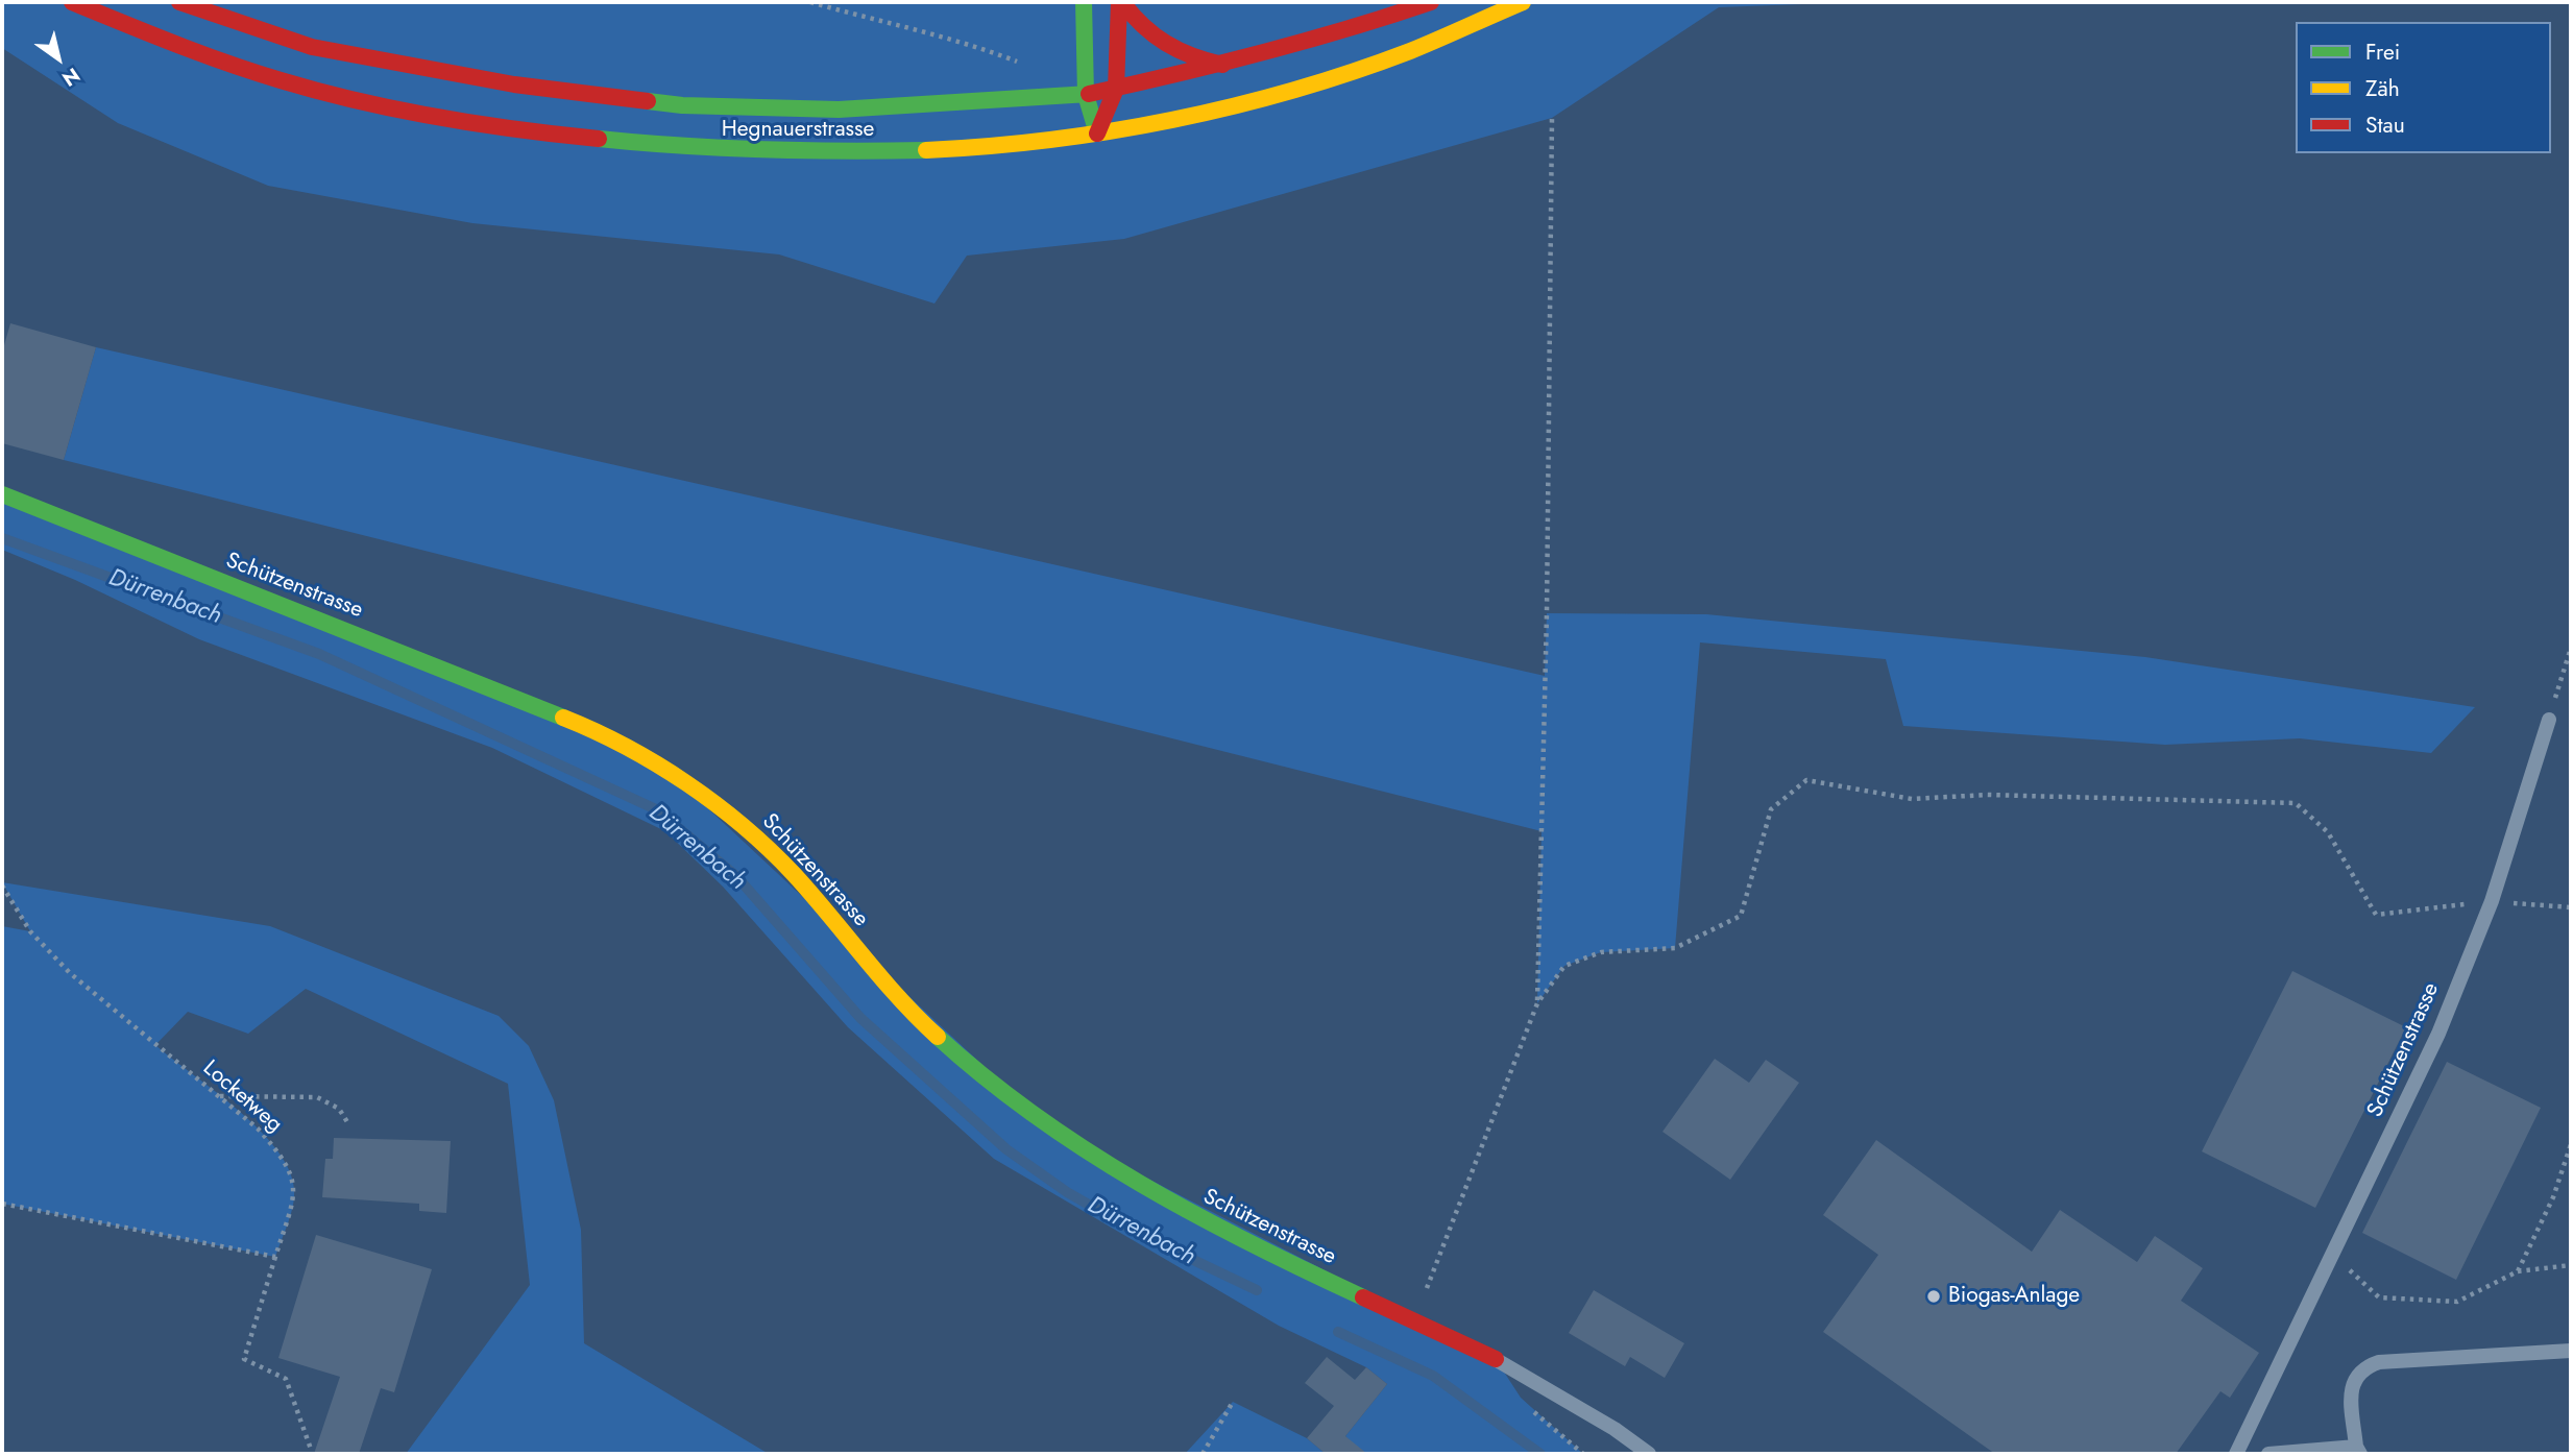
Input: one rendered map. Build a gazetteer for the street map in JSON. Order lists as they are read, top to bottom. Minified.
{"streets":{"main road":["Hegnauerstrasse","Schützenstrasse"],"path":["Locketweg"]},"water":["Dürrenbach"],"places":["Biogas-Anlage"],"legend":["Frei","Zäh","Stau"],"north":"bottom right"}
